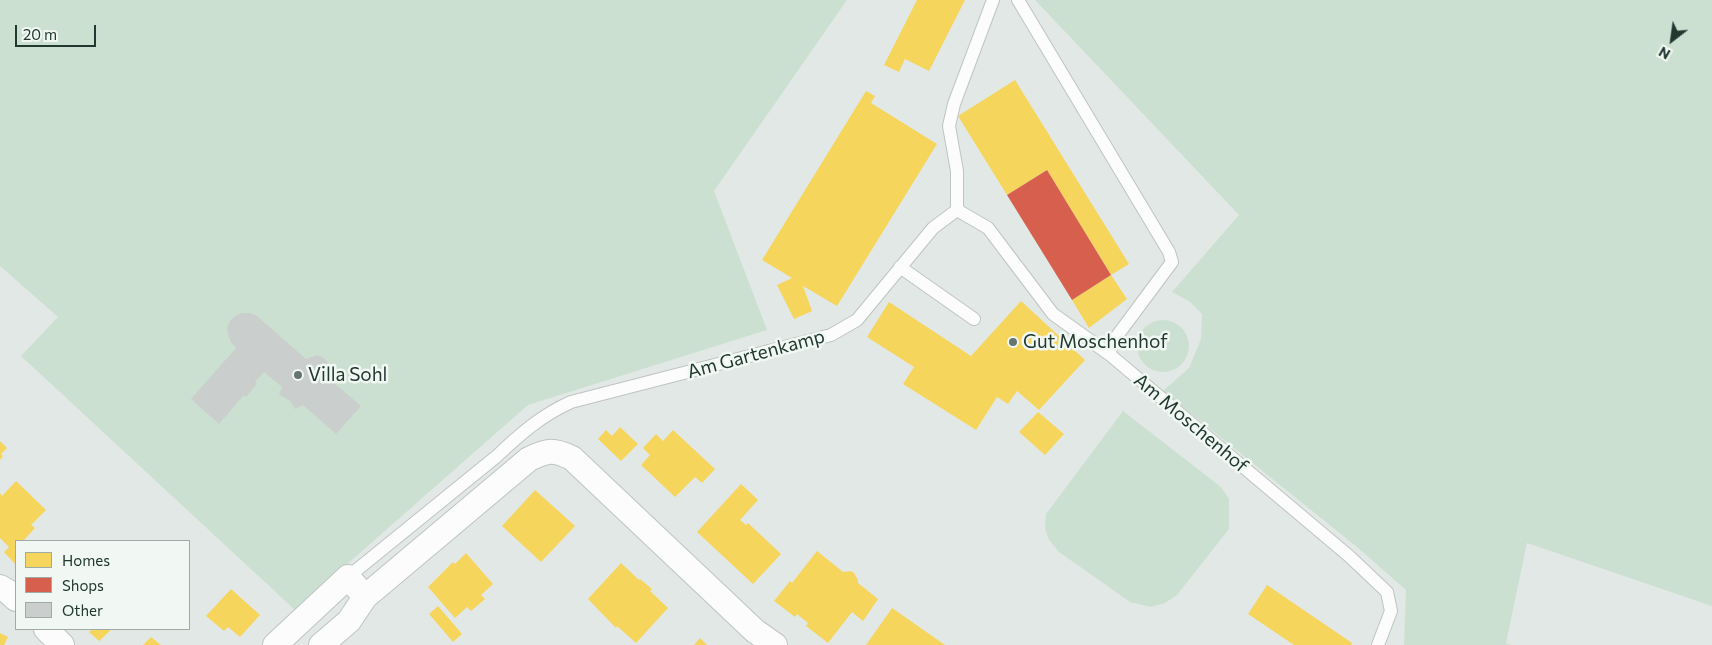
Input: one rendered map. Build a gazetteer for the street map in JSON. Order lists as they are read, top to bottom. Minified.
{"streets":{"street":["Am Gartenkamp"],"lane":["Am Moschenhof"]},"crossings":[["Am Gartenkamp","Am Moschenhof"]],"places":["Gut Moschenhof","Villa Sohl"],"legend":["Homes","Shops","Other"],"scale_bar":"20 m","north":"bottom left"}
